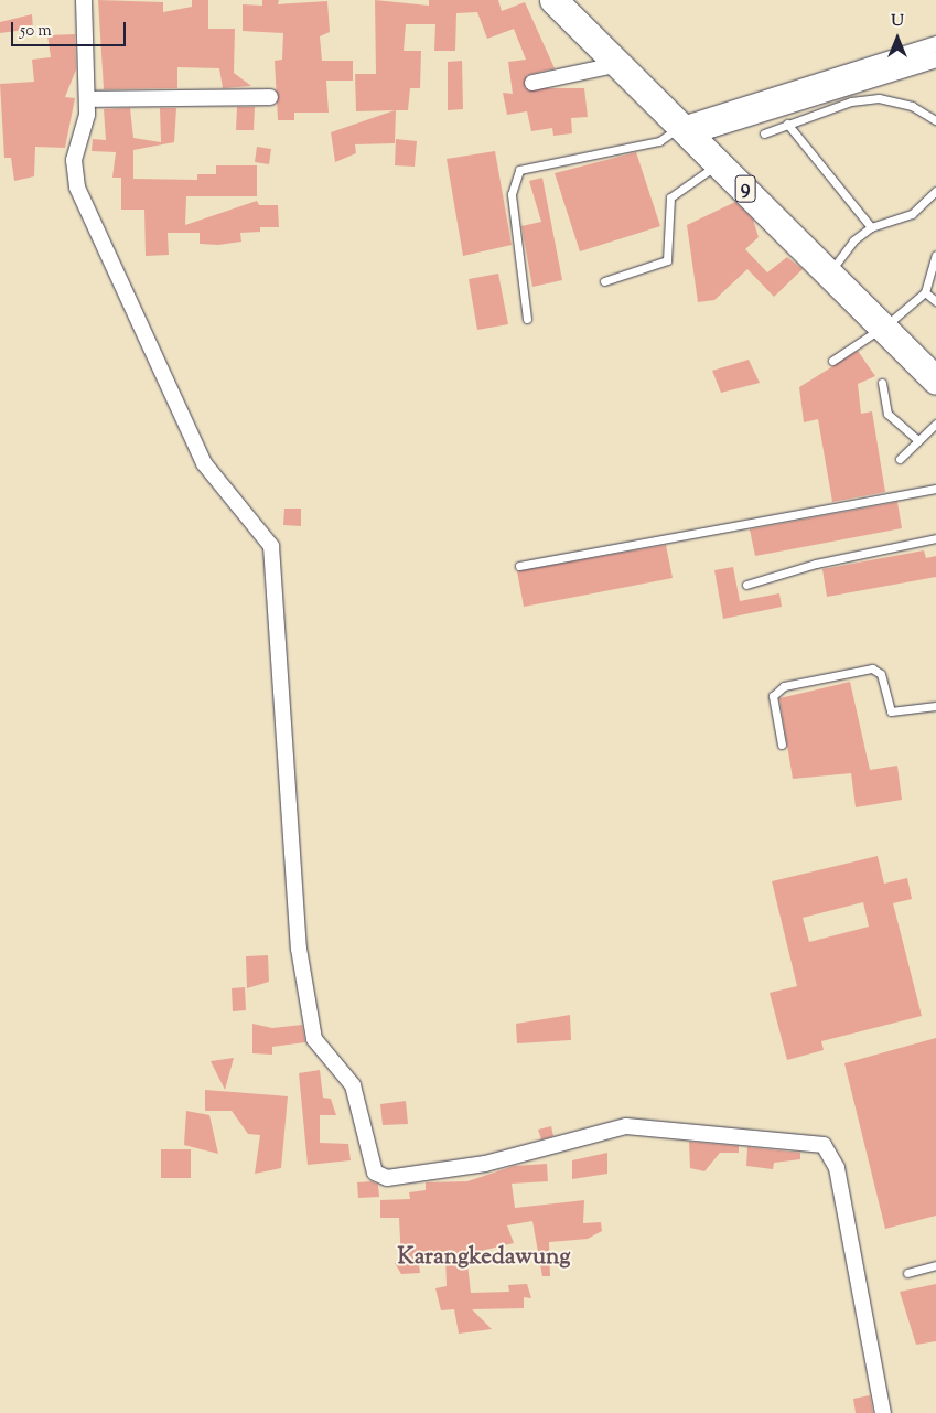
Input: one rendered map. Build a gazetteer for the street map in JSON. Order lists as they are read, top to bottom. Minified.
{"streets":{"highway":["9"]},"districts":["Karangkedawung"],"scale_bar":"50 m","north":"top"}
